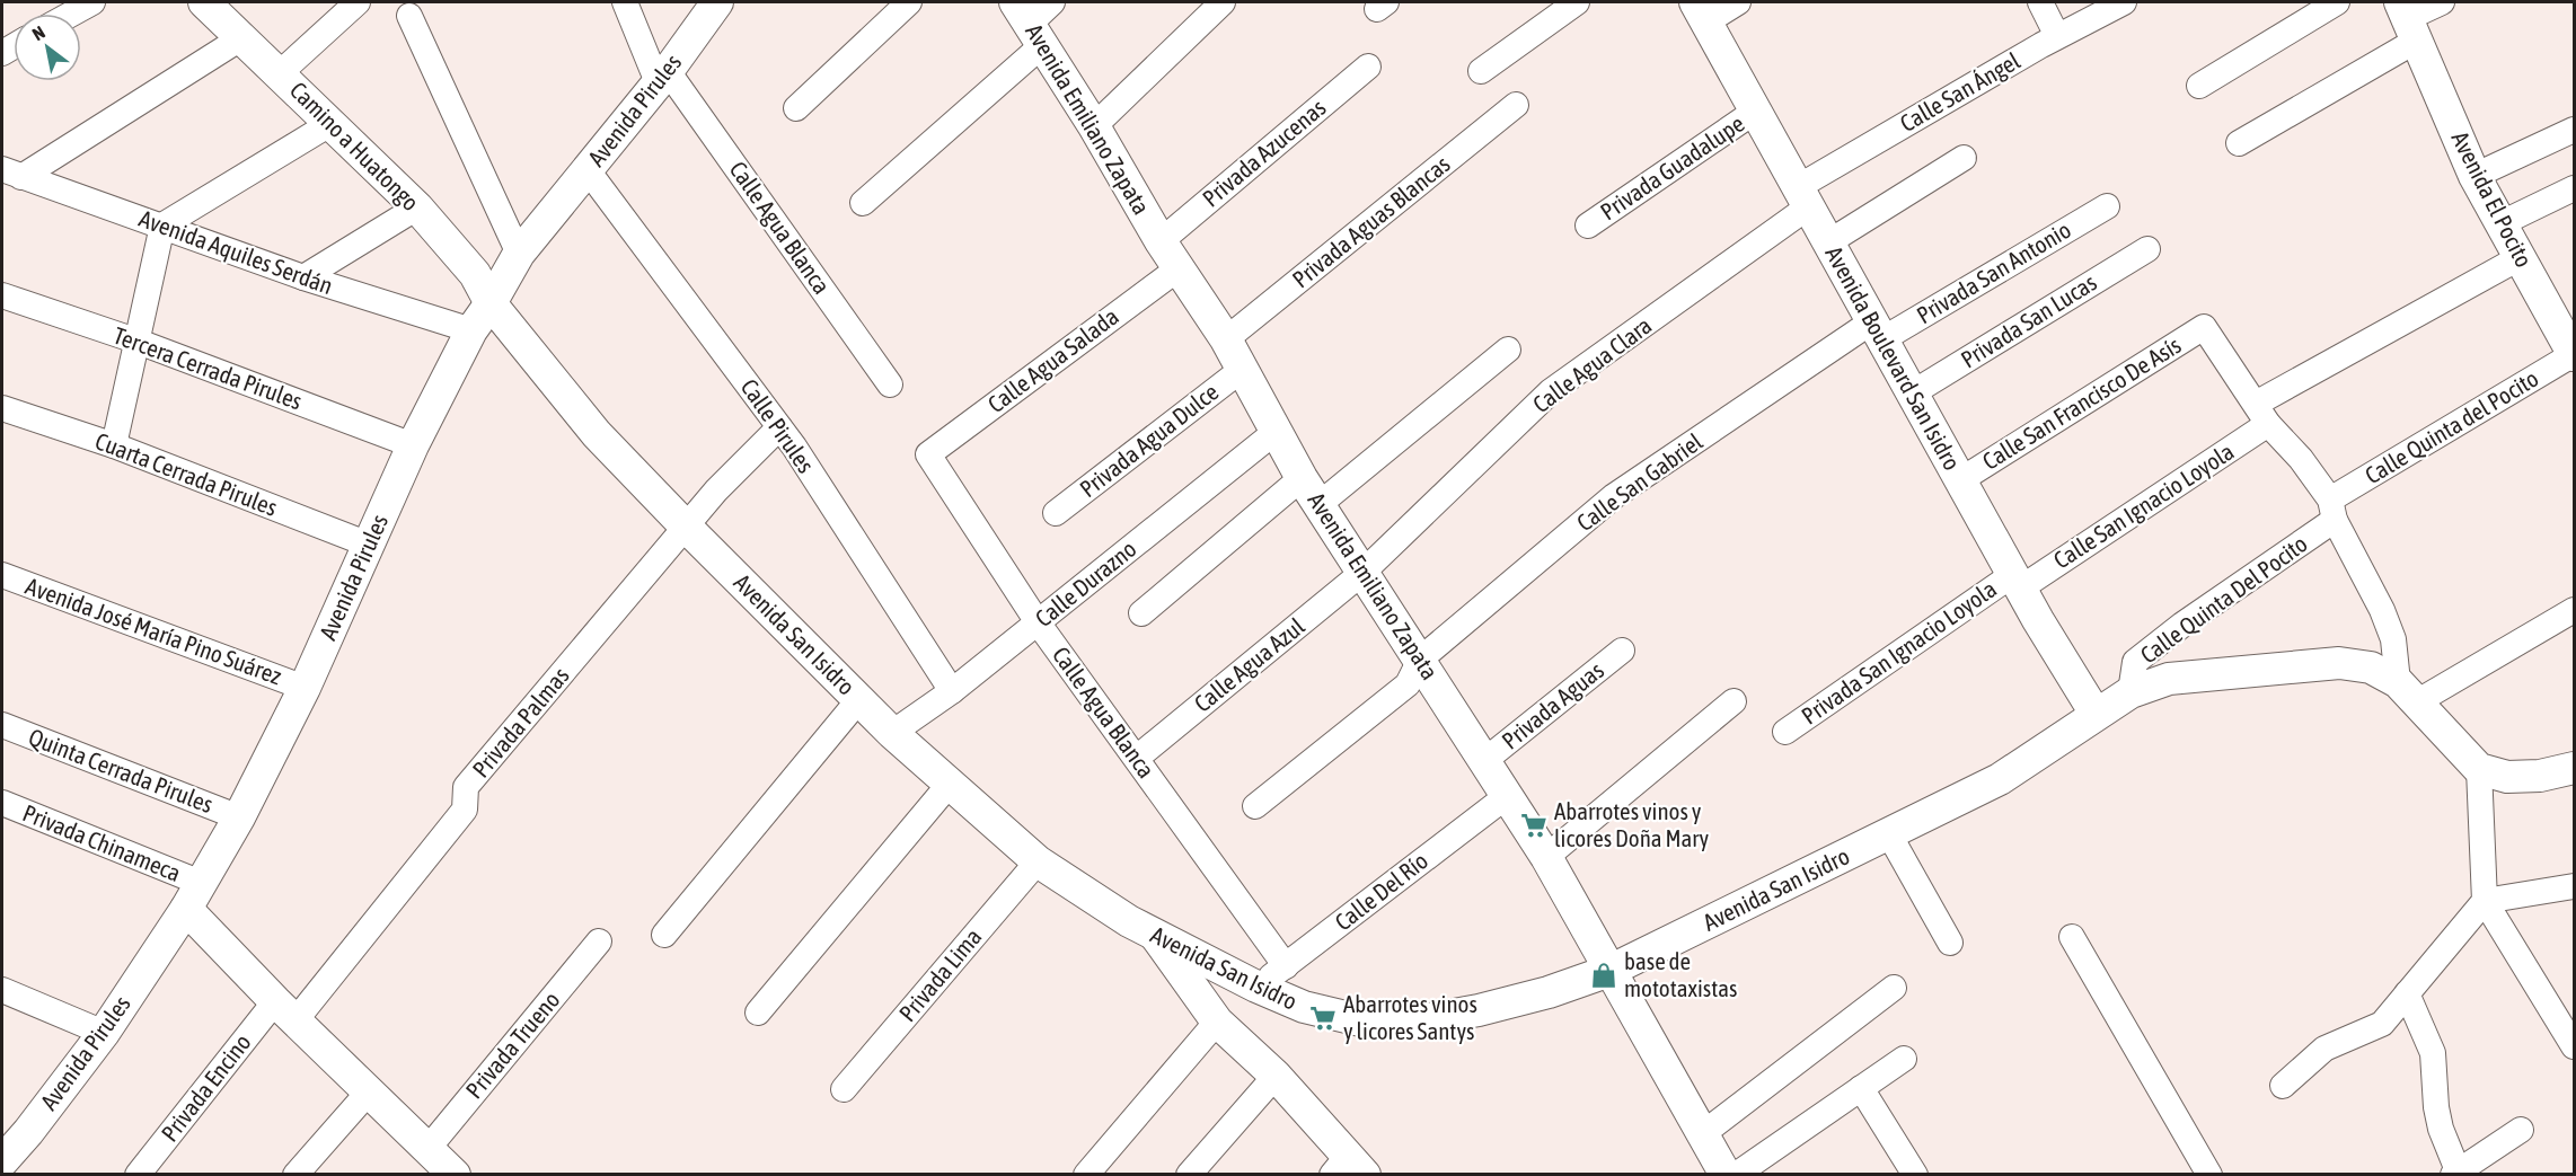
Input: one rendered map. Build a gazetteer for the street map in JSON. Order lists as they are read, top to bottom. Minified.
{"streets":{"main road":["Avenida Pirules","Avenida Emiliano Zapata","Camino a Huatongo","Avenida El Pocito","Avenida Boulevard San Isidro","Avenida San Isidro"],"street":["Calle San Ángel","Privada Azucenas","Privada Guadalupe","Privada Aguas Blancas","Calle Agua Blanca","Avenida Aquiles Serdán","Privada San Antonio","Privada San Lucas","Calle Agua Salada","Calle Agua Clara","Tercera Cerrada Pirules","Calle San Francisco De Asís","Calle Pirules","Calle Quinta del Pocito","Privada Agua Dulce","Cuarta Cerrada Pirules","Calle San Gabriel","Calle San Ignacio Loyola","Calle Durazno","Calle Quinta Del Pocito","Avenida José María Pino Suárez","Privada San Ignacio Loyola","Calle Agua Azul","Privada Aguas","Privada Palmas","Quinta Cerrada Pirules","Privada Chinameca","Calle Del Río","Privada Lima","Privada Trueno","Privada Encino"]},"crossings":[["Calle San Ángel","Avenida Boulevard San Isidro"],["Calle San Ángel","Calle Agua Clara"],["Avenida Pirules","Camino a Huatongo"],["Avenida Pirules","Calle Agua Blanca"],["Avenida Pirules","Avenida Aquiles Serdán"],["Avenida Pirules","Tercera Cerrada Pirules"],["Avenida Pirules","Calle Pirules"],["Avenida Pirules","Cuarta Cerrada Pirules"],["Avenida Pirules","Avenida José María Pino Suárez"],["Avenida Pirules","Avenida San Isidro"],["Avenida Pirules","Quinta Cerrada Pirules"],["Avenida Pirules","Privada Chinameca"],["Avenida Emiliano Zapata","Privada Azucenas"],["Avenida Emiliano Zapata","Privada Aguas Blancas"],["Avenida Emiliano Zapata","Calle Agua Salada"],["Avenida Emiliano Zapata","Calle Agua Clara"],["Avenida Emiliano Zapata","Privada Agua Dulce"],["Avenida Emiliano Zapata","Calle San Gabriel"],["Avenida Emiliano Zapata","Calle Durazno"],["Avenida Emiliano Zapata","Avenida San Isidro"],["Avenida Emiliano Zapata","Calle Agua Azul"],["Avenida Emiliano Zapata","Privada Aguas"],["Avenida Emiliano Zapata","Calle Del Río"],["Camino a Huatongo","Avenida San Isidro"],["Privada Guadalupe","Avenida Boulevard San Isidro"],["Avenida El Pocito","Calle Quinta del Pocito"],["Avenida El Pocito","Calle San Ignacio Loyola"],["Calle Agua Blanca","Calle Agua Salada"],["Calle Agua Blanca","Calle Durazno"],["Calle Agua Blanca","Calle Agua Azul"],["Calle Agua Blanca","Calle Del Río"],["Privada San Antonio","Avenida Boulevard San Isidro"],["Privada San Antonio","Calle San Gabriel"],["Privada San Lucas","Avenida Boulevard San Isidro"],["Avenida Boulevard San Isidro","Calle Agua Clara"],["Avenida Boulevard San Isidro","Calle San Francisco De Asís"],["Avenida Boulevard San Isidro","Calle San Gabriel"],["Avenida Boulevard San Isidro","Calle San Ignacio Loyola"],["Avenida Boulevard San Isidro","Avenida San Isidro"],["Avenida Boulevard San Isidro","Privada San Ignacio Loyola"],["Calle Agua Clara","Calle Agua Azul"],["Calle San Francisco De Asís","Calle San Ignacio Loyola"],["Calle Pirules","Calle Durazno"],["Calle Pirules","Privada Palmas"],["Calle Quinta del Pocito","Calle Quinta Del Pocito"],["Calle San Ignacio Loyola","Privada San Ignacio Loyola"],["Calle Durazno","Avenida San Isidro"],["Calle Quinta Del Pocito","Avenida San Isidro"],["Avenida San Isidro","Privada Palmas"],["Avenida San Isidro","Calle Del Río"],["Avenida San Isidro","Privada Lima"],["Privada Palmas","Privada Encino"]],"places":{"supermarket":["Abarrotes vinos y licores Doña Mary","Abarrotes vinos y licores Santys"],"shop":["base de mototaxistas"]},"north":"top left"}
